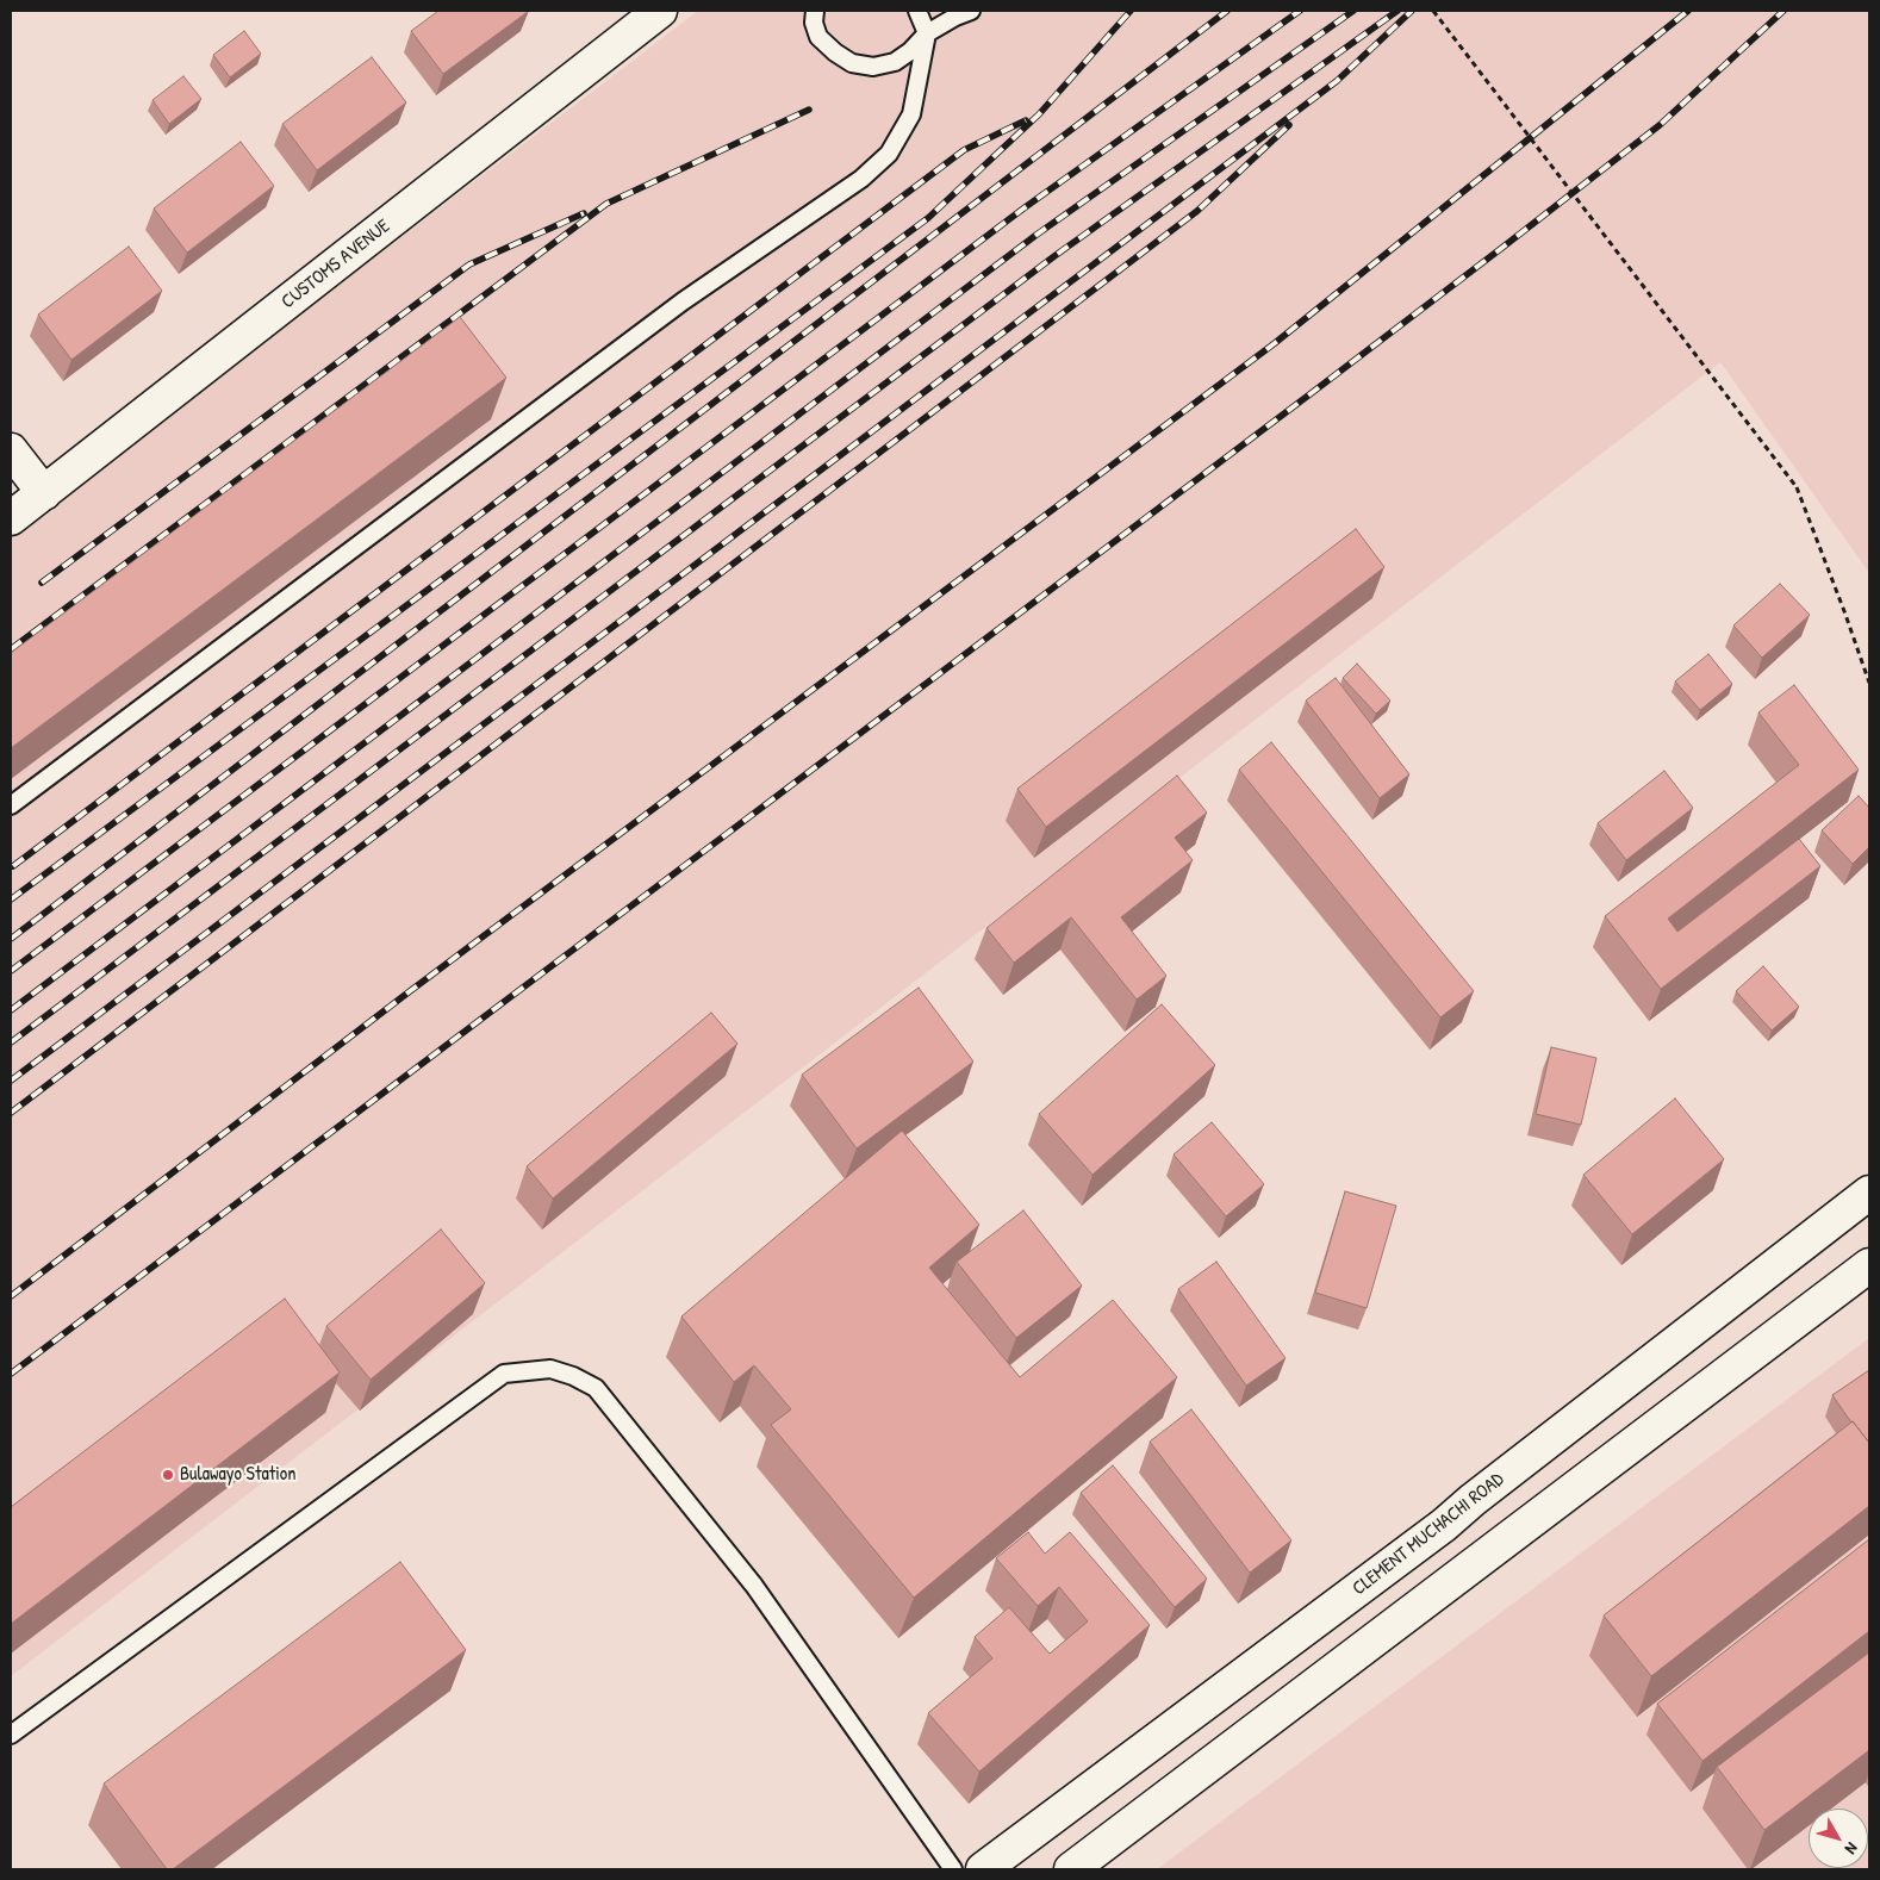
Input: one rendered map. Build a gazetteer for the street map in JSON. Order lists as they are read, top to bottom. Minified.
{"streets":{"main road":["CUSTOMS AVENUE","CLEMENT MUCHACHI ROAD"]},"places":["Bulawayo Station"],"north":"bottom right"}
